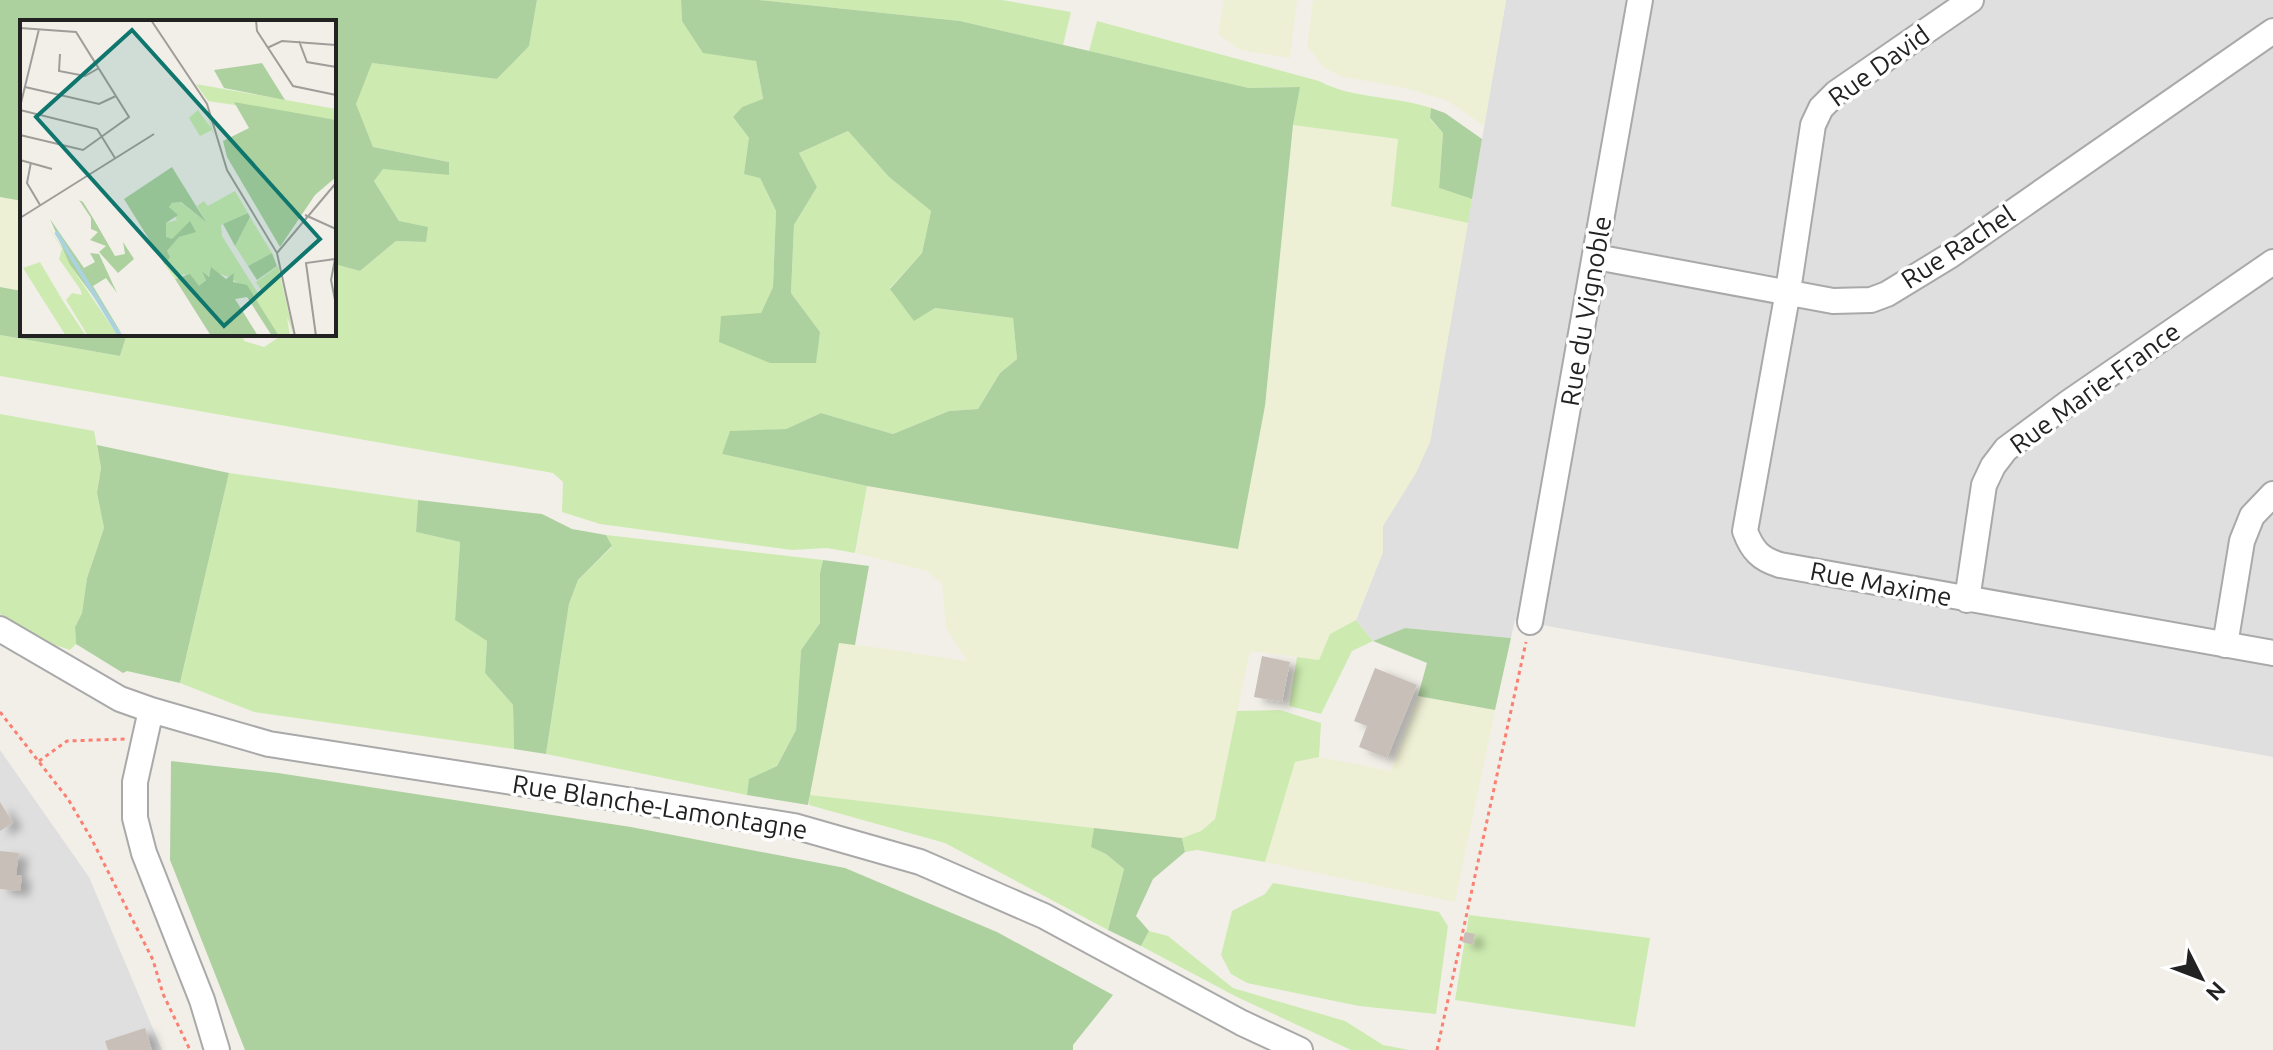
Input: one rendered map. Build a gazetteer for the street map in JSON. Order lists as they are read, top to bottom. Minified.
{"streets":{"street":["Rue David","Rue Rachel","Rue du Vignoble","Rue Marie-France","Rue Maxime","Rue Blanche-Lamontagne"]},"crossings":[["Rue David","Rue Rachel"],["Rue David","Rue Maxime"],["Rue Rachel","Rue du Vignoble"],["Rue Rachel","Rue Maxime"],["Rue Marie-France","Rue Maxime"]],"north":"bottom right"}
